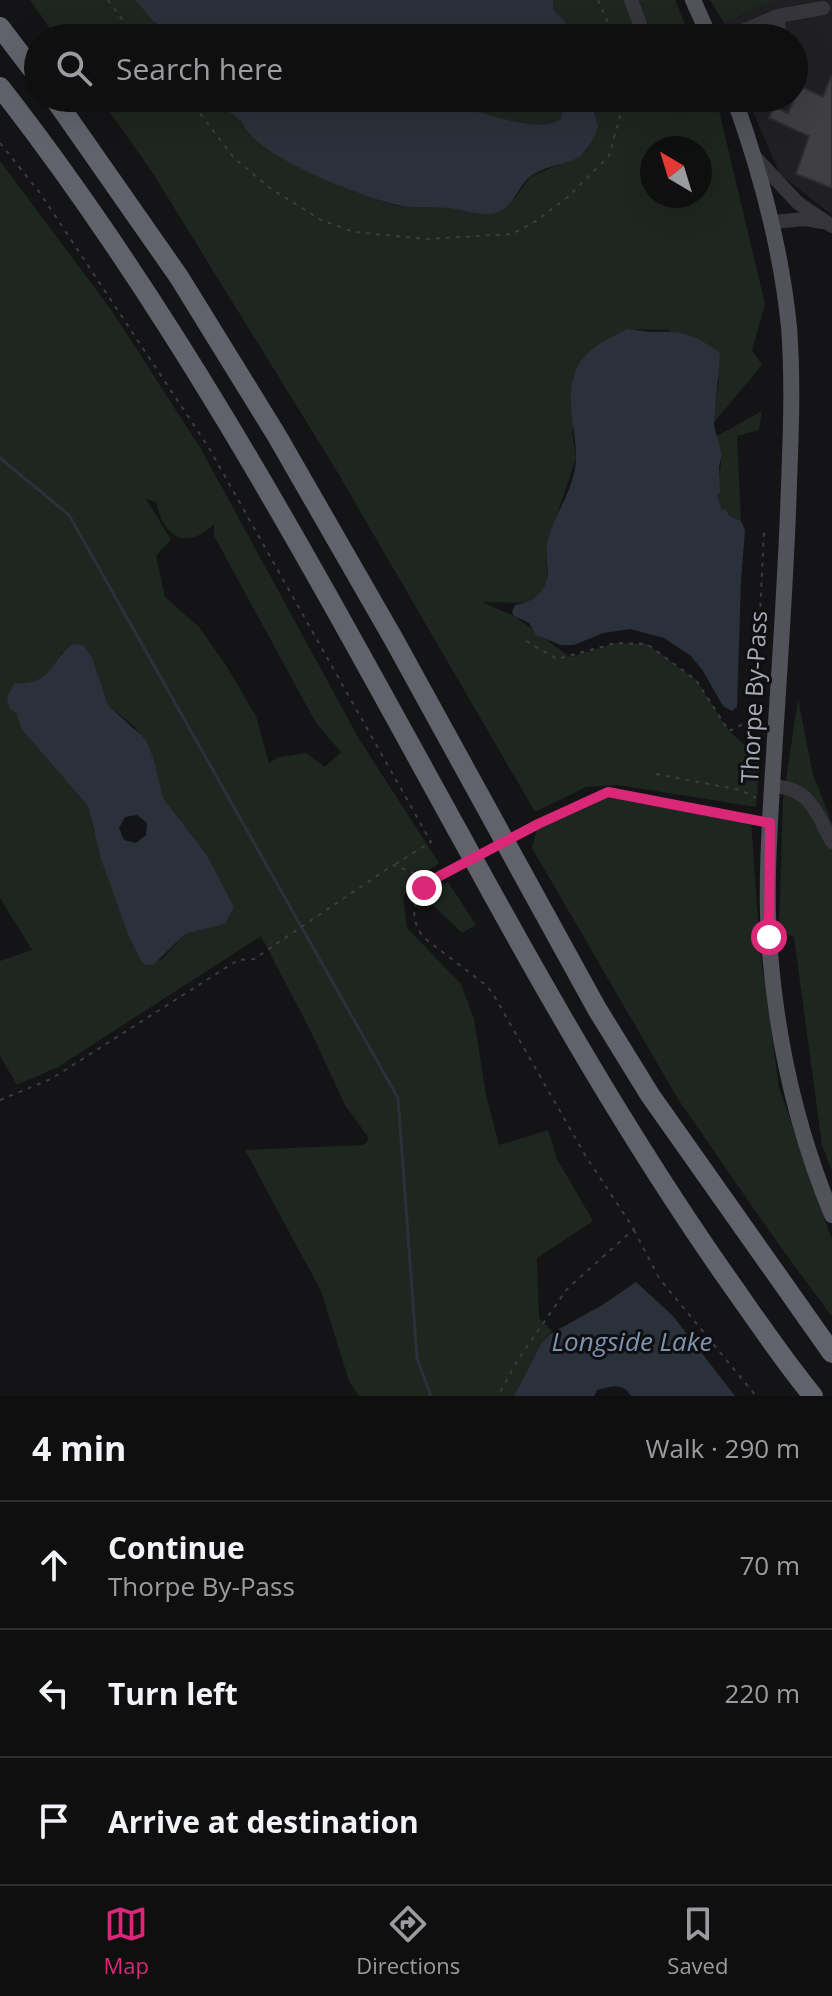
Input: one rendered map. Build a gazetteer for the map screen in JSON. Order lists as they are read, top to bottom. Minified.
{"streets":{"main road":["Thorpe By-Pass"]},"water":["Longside Lake"],"north":"top left","page":{"search":"Search here","heading":["4 min","Walk · 290 m"],"list":[["Continue","Thorpe By-Pass","70 m"],["Turn left","220 m"],"Arrive at destination"],"nav":["Map","Directions","Saved"]}}
